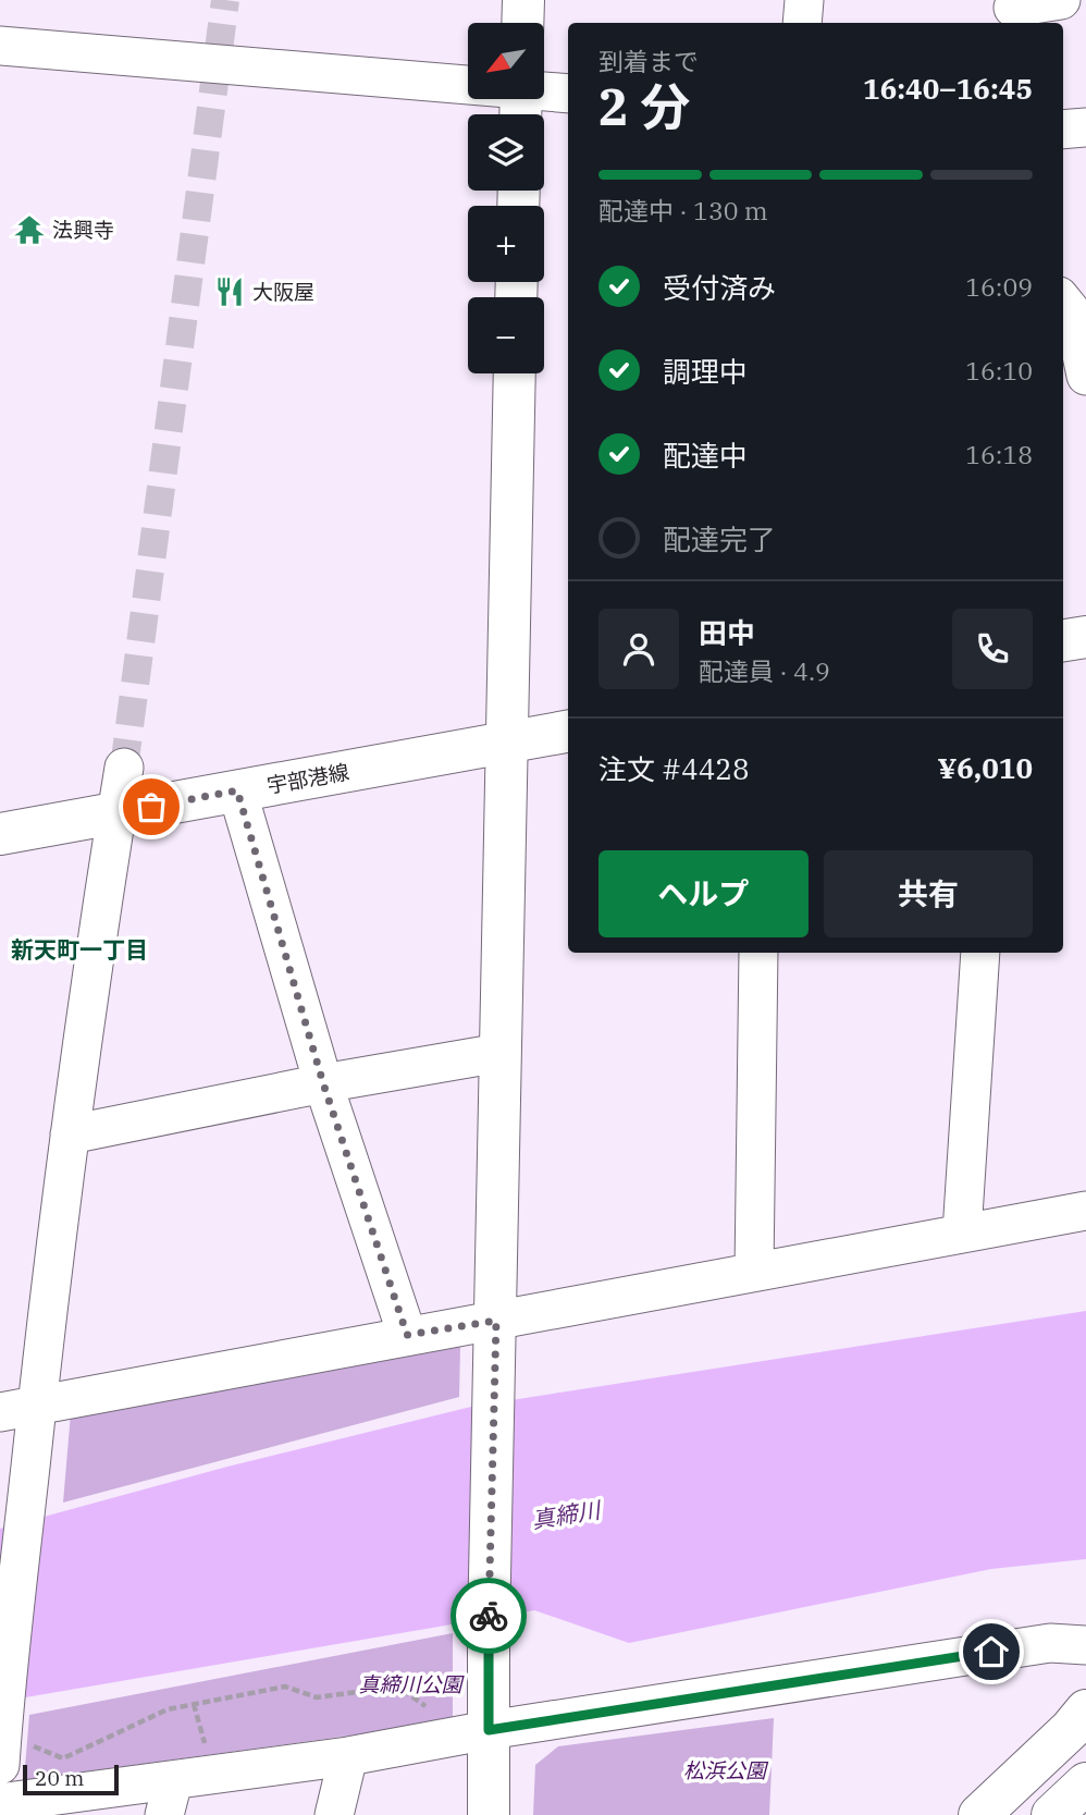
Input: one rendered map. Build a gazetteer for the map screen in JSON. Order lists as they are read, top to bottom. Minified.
{"streets":{"street":["宇部港線"]},"districts":["新天町一丁目"],"water":["真締川"],"parks":["真締川公園","松浜公園"],"places":{"temple":["法興寺"],"restaurant":["大阪屋"]},"scale_bar":"20 m","north":"bottom left","page":{"map_buttons":["+","−"],"heading":["2 分","到着まで","16:40–16:45"],"panel":["田中","配達員 · 4.9","注文 #4428","¥6,010"],"bar":"配達中 · 130 m","list":[["受付済み","16:09"],["調理中","16:10"],["配達中","16:18"],"配達完了"],"buttons":["ヘルプ","共有"],"scale":"20 m"}}
